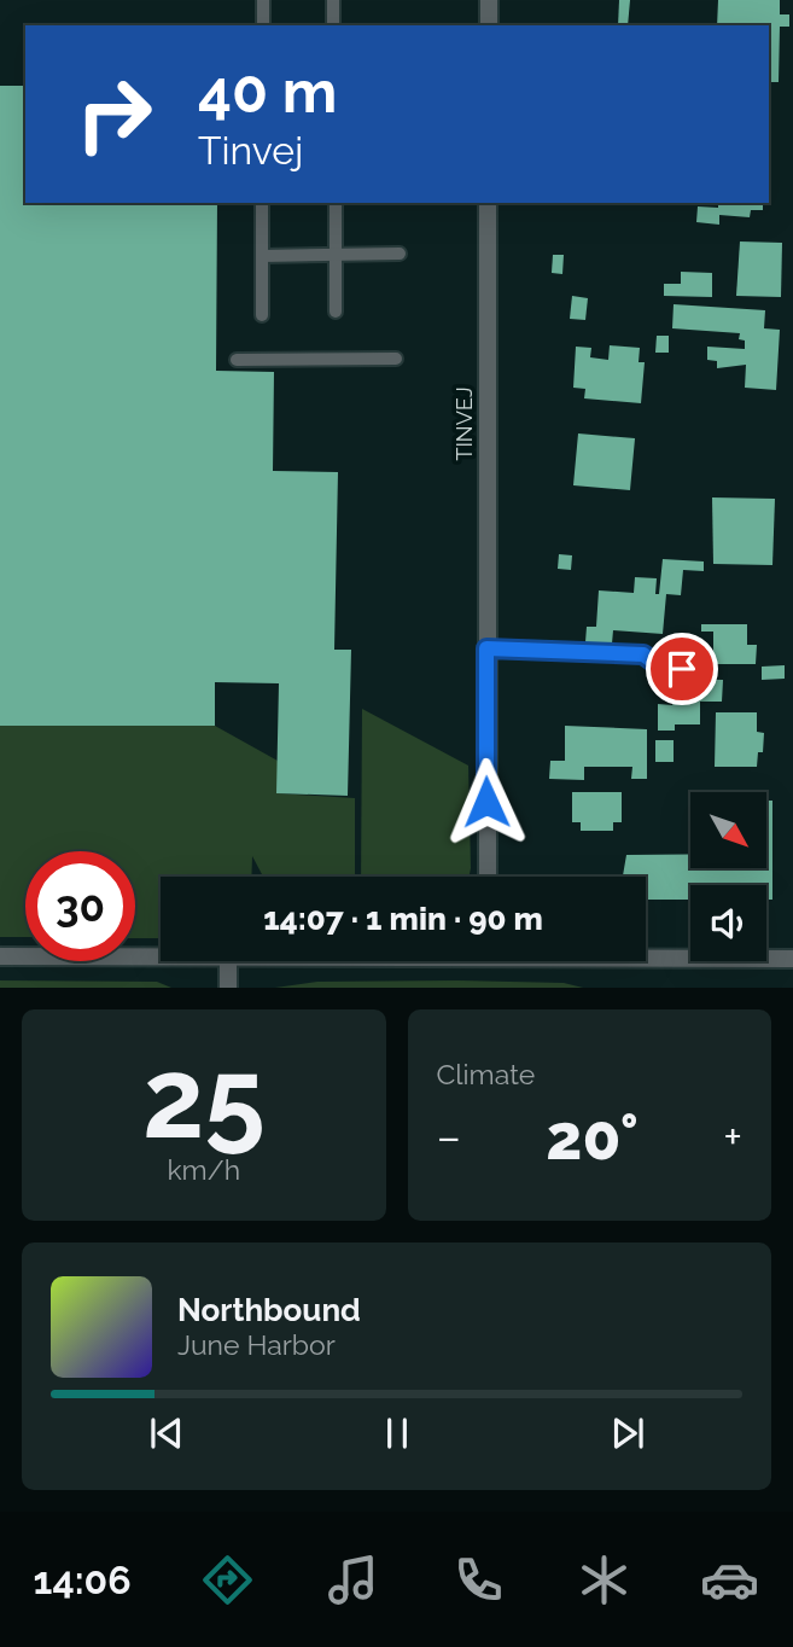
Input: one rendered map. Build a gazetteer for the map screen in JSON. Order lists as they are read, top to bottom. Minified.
{"streets":{"street":["TINVEJ"]},"north":"bottom right","page":{"turn":["40 m","Tinvej"],"limit":"30","trip":"14:07 · 1 min · 90 m","tile":[["25","km/h"],"Climate"],"heat":["−","20°","+"],"song":["Northbound","June Harbor"],"tabs":"14:06"}}
